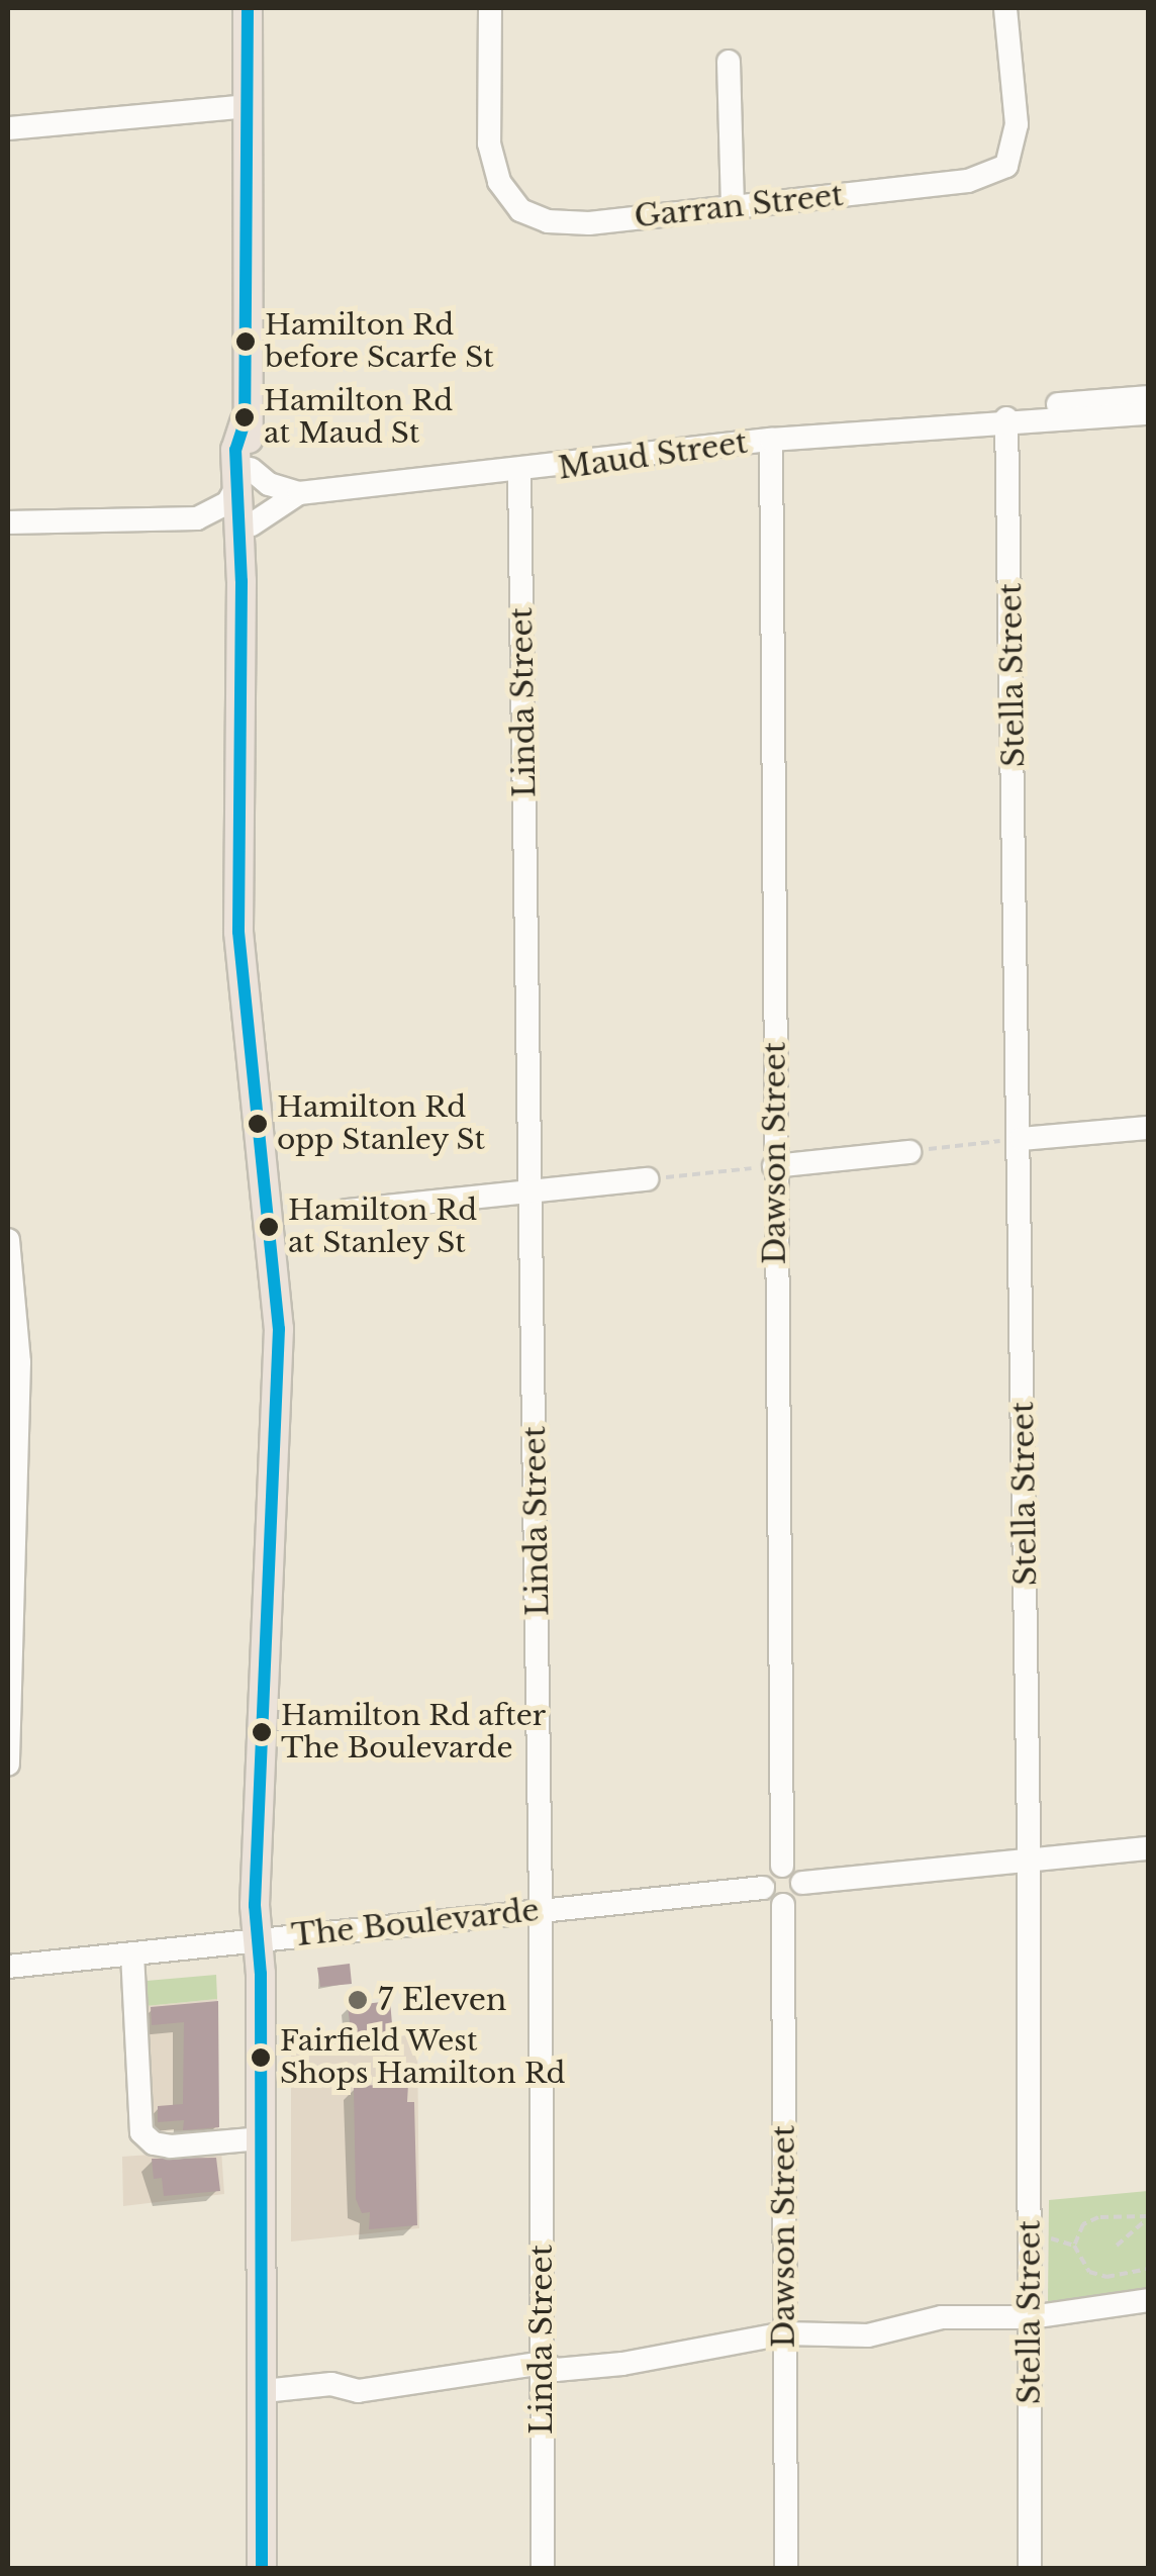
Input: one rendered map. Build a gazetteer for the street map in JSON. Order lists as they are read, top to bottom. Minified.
{"streets":{"street":["Garran Street","Maud Street","Stella Street","Linda Street","Dawson Street","The Boulevarde"]},"crossings":[["Maud Street","Stella Street"],["Maud Street","Linda Street"],["Maud Street","Dawson Street"],["Linda Street","The Boulevarde"],["Dawson Street","The Boulevarde"]],"places":["Hamilton Rd before Scarfe St","Hamilton Rd at Maud St","Hamilton Rd opp Stanley St","Hamilton Rd at Stanley St","Hamilton Rd after The Boulevarde","7 Eleven","Fairfield West Shops Hamilton Rd"]}
